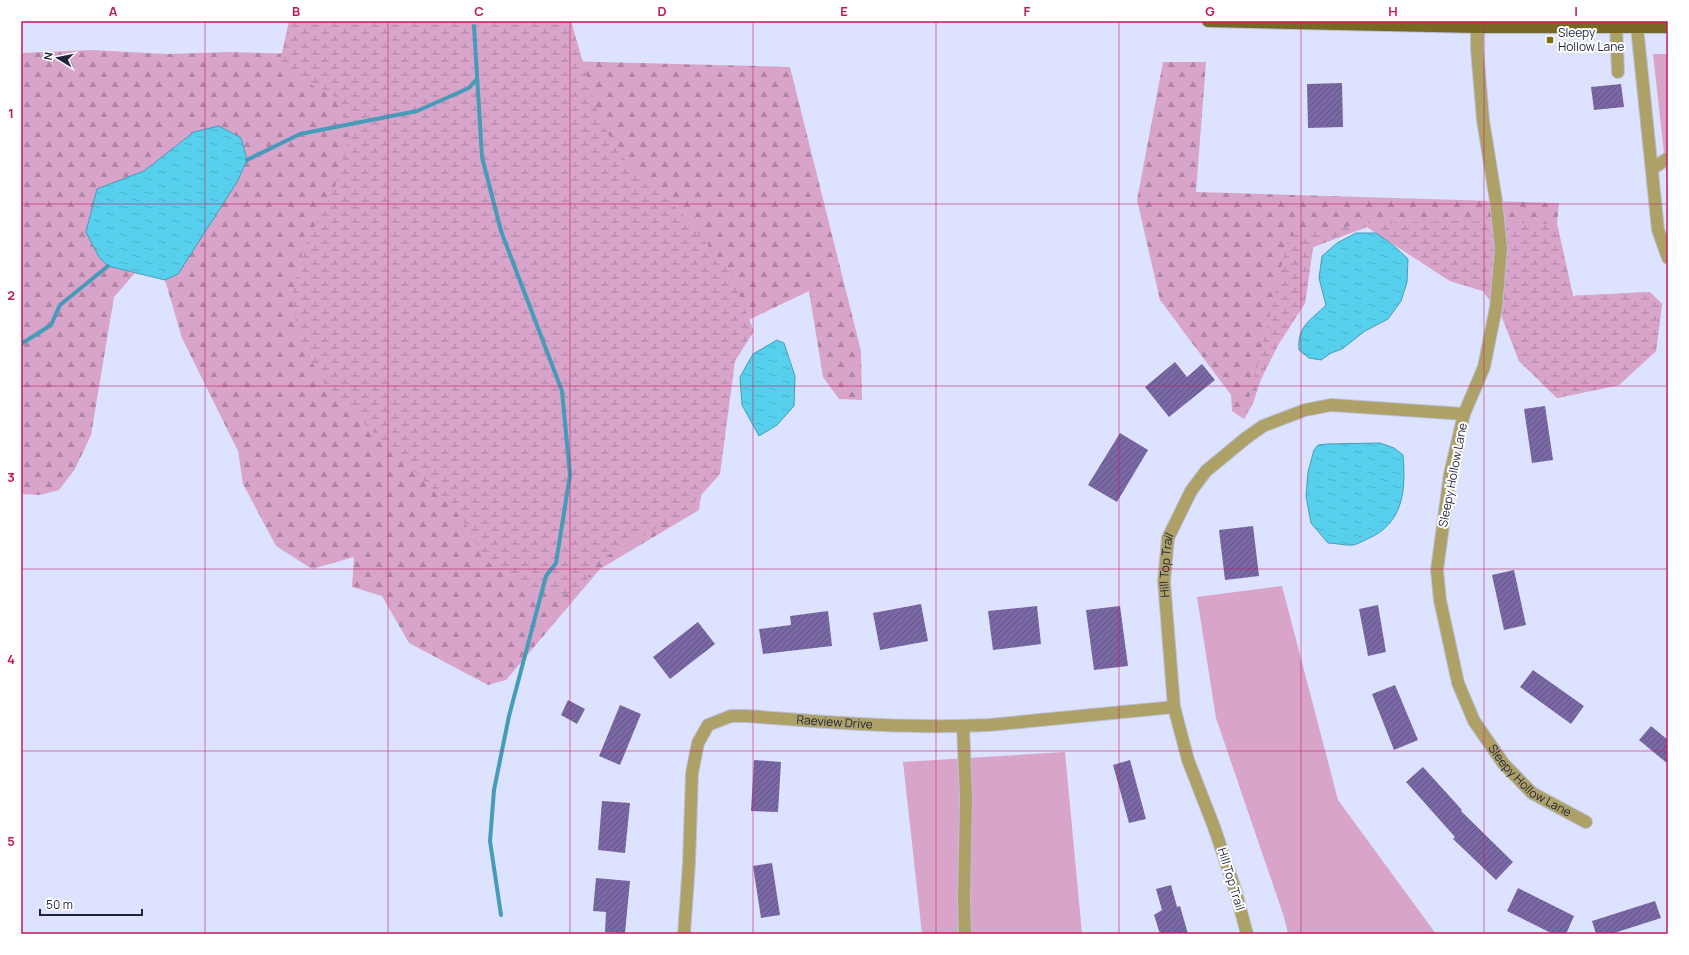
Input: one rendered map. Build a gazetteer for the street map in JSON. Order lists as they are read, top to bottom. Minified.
{"streets":{"street":["Sleepy Hollow Lane","Hill Top Trail","Raeview Drive"]},"crossings":[["Sleepy Hollow Lane","Hill Top Trail"],["Hill Top Trail","Raeview Drive"]],"places":{"transit":["Sleepy Hollow Lane"]},"scale_bar":"50 m","north":"left","grid":{"columns":["A","B","C","D","E","F","G","H","I"],"rows":["1","2","3","4","5"]}}
